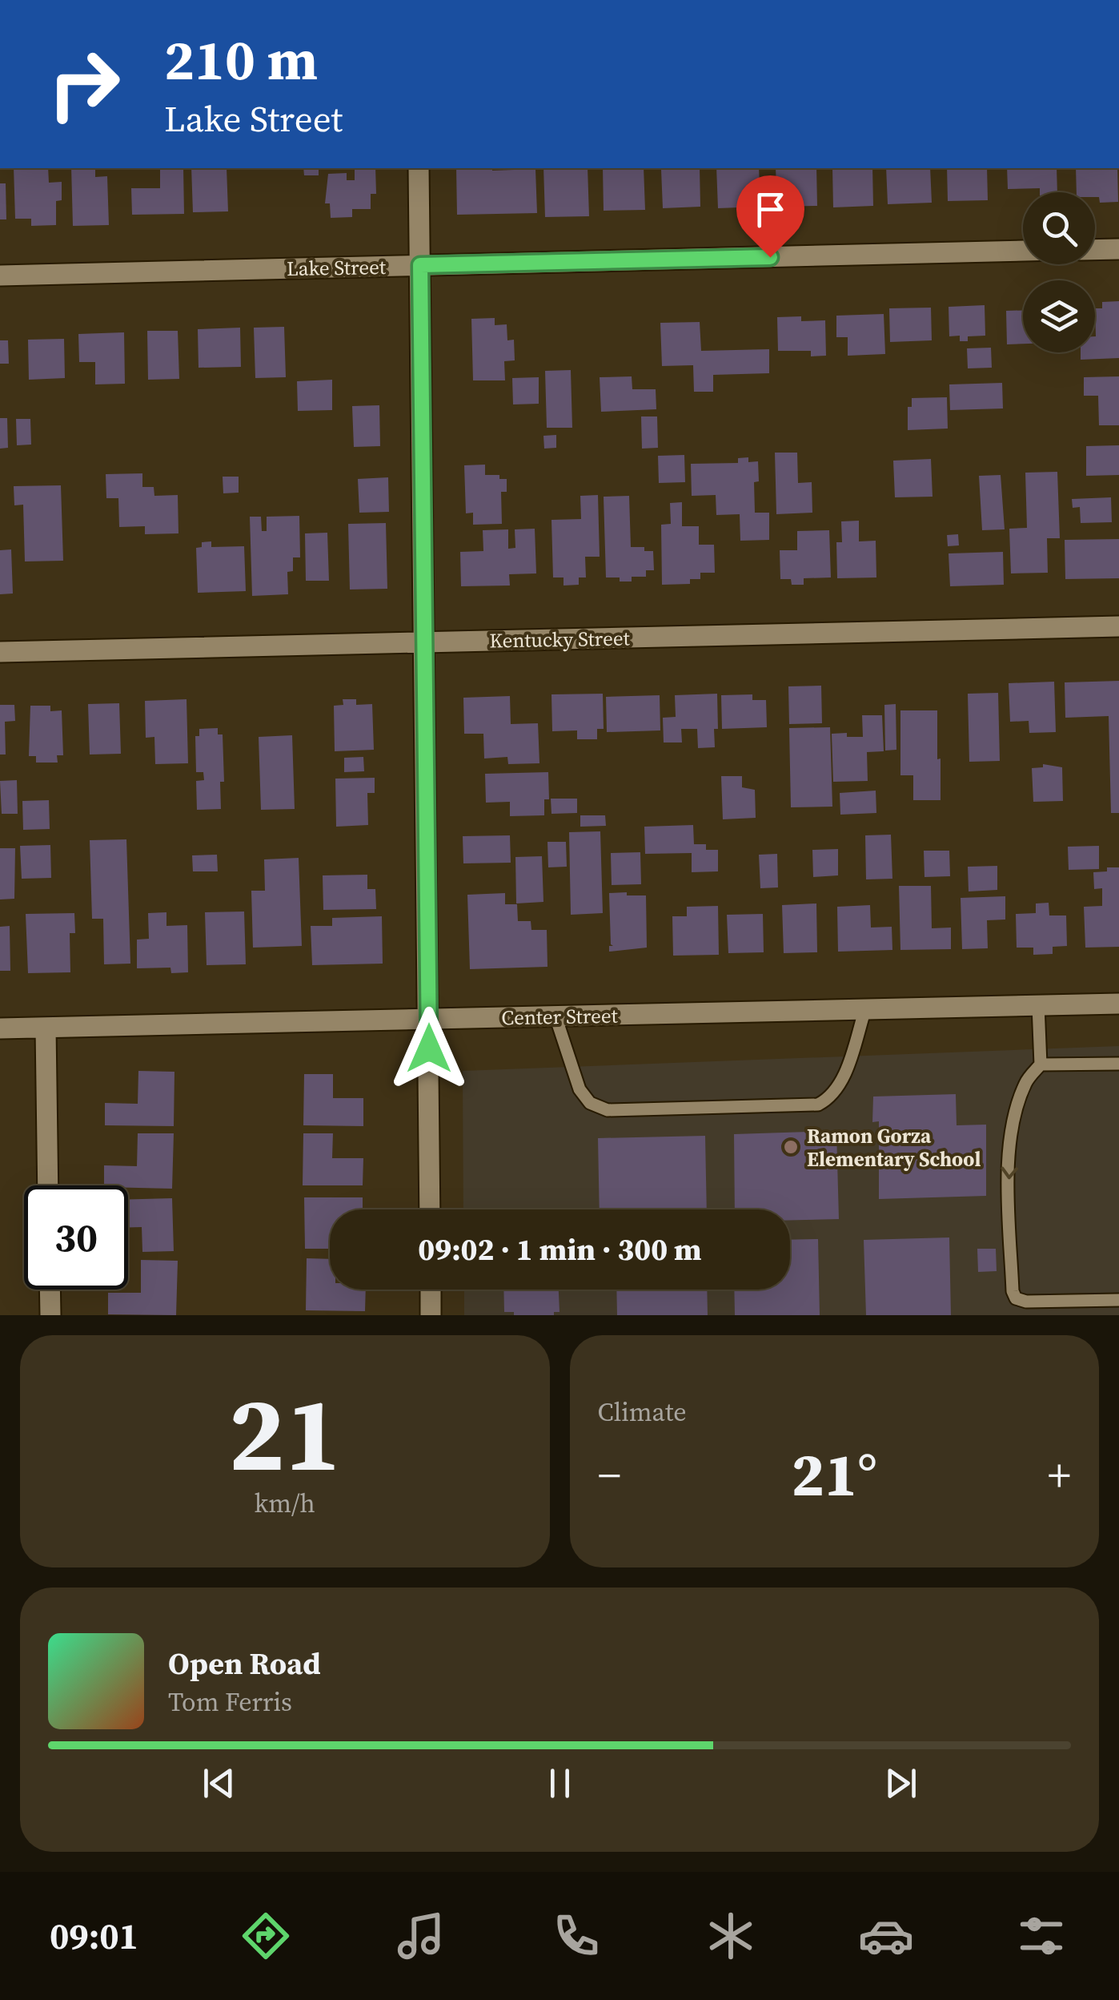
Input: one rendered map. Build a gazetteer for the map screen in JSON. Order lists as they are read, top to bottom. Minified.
{"streets":{"street":["Lake Street","Kentucky Street","Center Street"]},"places":["Ramon Gorza Elementary School"],"page":{"turn":["210 m","Lake Street"],"limit":"30","trip":"09:02 · 1 min · 300 m","tile":[["21","km/h"],"Climate"],"heat":["−","21°","+"],"song":["Open Road","Tom Ferris"],"tabs":"09:01"}}
